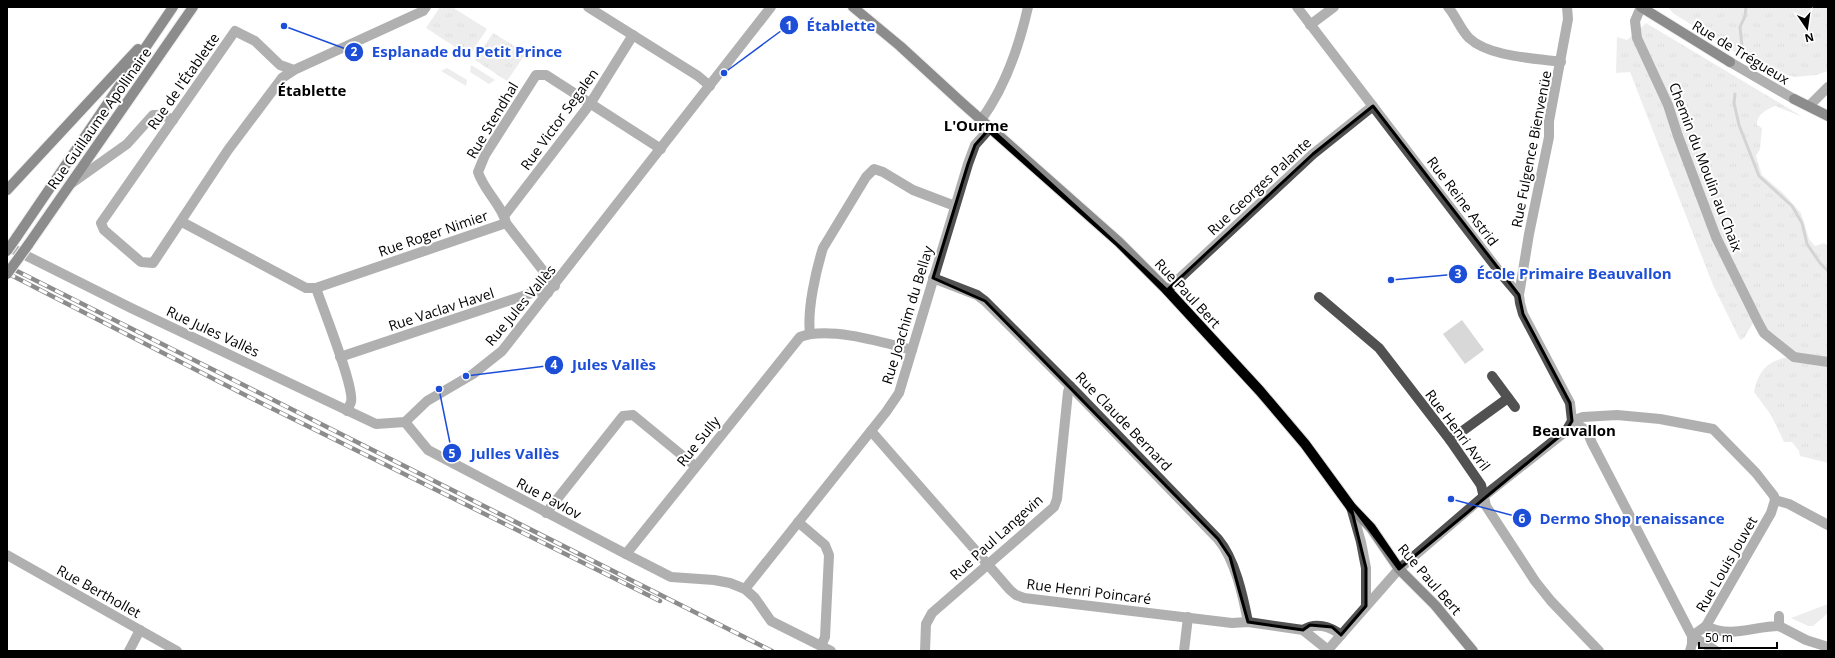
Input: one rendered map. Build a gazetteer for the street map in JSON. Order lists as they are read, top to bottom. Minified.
{"streets":{"main road":["Rue de Trégueux","Rue Guillaume Apollinaire","Rue Paul Bert"],"street":["Rue de l'Établette","Rue Victor Segalen","Rue Stendhal","Rue Fulgence Bienvenüe","Chemin du Moulin au Chaix","Rue Georges Palante","Rue Reine Astrid","Rue Roger Nimier","Rue Jules Vallès","Rue Vaclav Havel","Rue Joachim du Bellay","Rue Claude Bernard","Rue Henri Avril","Rue Sully","Rue Pavlov","Rue Paul Langevin","Rue Louis Jouvet","Rue Berthollet","Rue Henri Poincaré"]},"crossings":[["Rue de Trégueux","Chemin du Moulin au Chaix"],["Rue Victor Segalen","Rue Stendhal"],["Rue Victor Segalen","Rue Roger Nimier"],["Rue Stendhal","Rue Roger Nimier"],["Rue Stendhal","Rue Jules Vallès"],["Rue Fulgence Bienvenüe","Rue Reine Astrid"],["Rue Georges Palante","Rue Reine Astrid"],["Rue Georges Palante","Rue Paul Bert"],["Rue Roger Nimier","Rue Jules Vallès"],["Rue Roger Nimier","Rue Vaclav Havel"],["Rue Paul Bert","Rue Joachim du Bellay"],["Rue Jules Vallès","Rue Vaclav Havel"],["Rue Jules Vallès","Rue Pavlov"],["Rue Joachim du Bellay","Rue Claude Bernard"],["Rue Joachim du Bellay","Rue Henri Poincaré"],["Rue Claude Bernard","Rue Paul Langevin"],["Rue Claude Bernard","Rue Henri Poincaré"],["Rue Sully","Rue Pavlov"],["Rue Paul Langevin","Rue Henri Poincaré"]],"districts":["Établette","L'Ourme","Beauvallon"],"places":["Esplanade du Petit Prince","Établette","École Primaire Beauvallon","Jules Vallès","Julles Vallès","Dermo Shop renaissance"],"scale_bar":"50 m","north":"bottom"}
